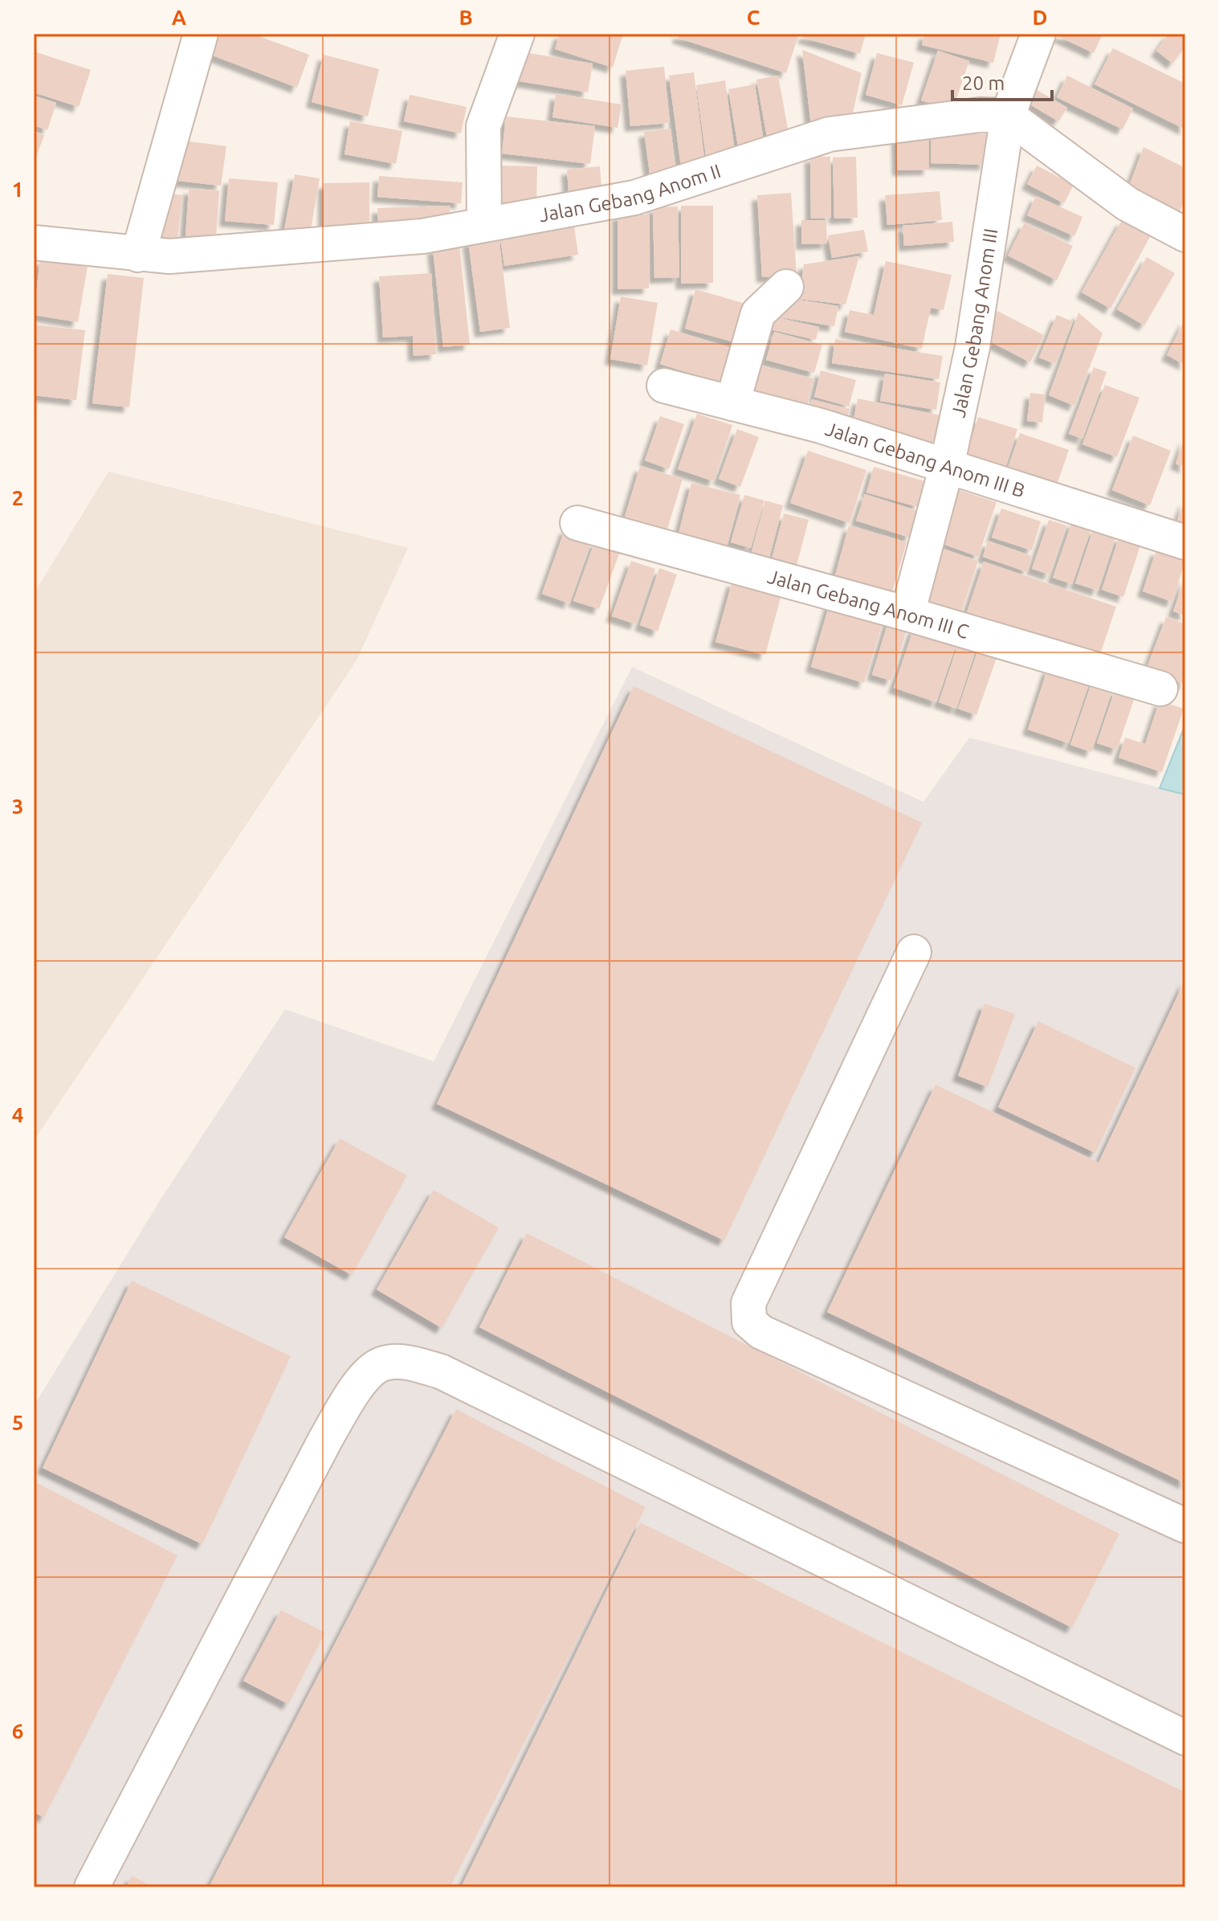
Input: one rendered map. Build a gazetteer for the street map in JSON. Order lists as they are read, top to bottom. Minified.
{"streets":{"street":["Jalan Gebang Anom II","Jalan Gebang Anom III","Jalan Gebang Anom III B","Jalan Gebang Anom III C"]},"crossings":[["Jalan Gebang Anom II","Jalan Gebang Anom III"],["Jalan Gebang Anom III","Jalan Gebang Anom III B"],["Jalan Gebang Anom III","Jalan Gebang Anom III C"]],"scale_bar":"20 m","grid":{"columns":["A","B","C","D"],"rows":["1","2","3","4","5","6"]}}
